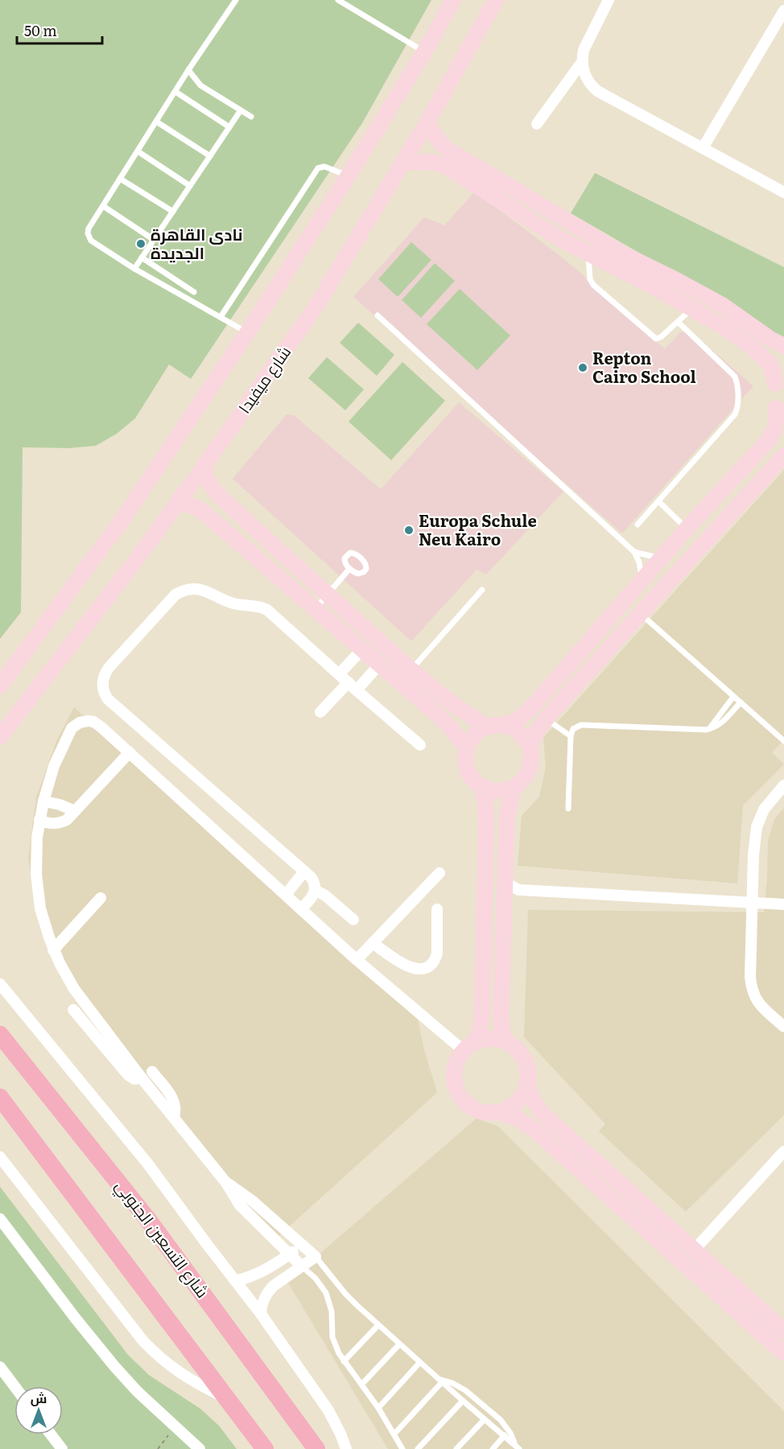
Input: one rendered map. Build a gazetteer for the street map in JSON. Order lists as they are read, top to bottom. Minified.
{"streets":{"main road":["شارع التسعين الجنوبي"],"street":["شارع ميفيدا"]},"places":["نادى القاهرة الجديدة","Repton Cairo School","Europa Schule Neu Kairo"],"scale_bar":"50 m","north":"top"}
